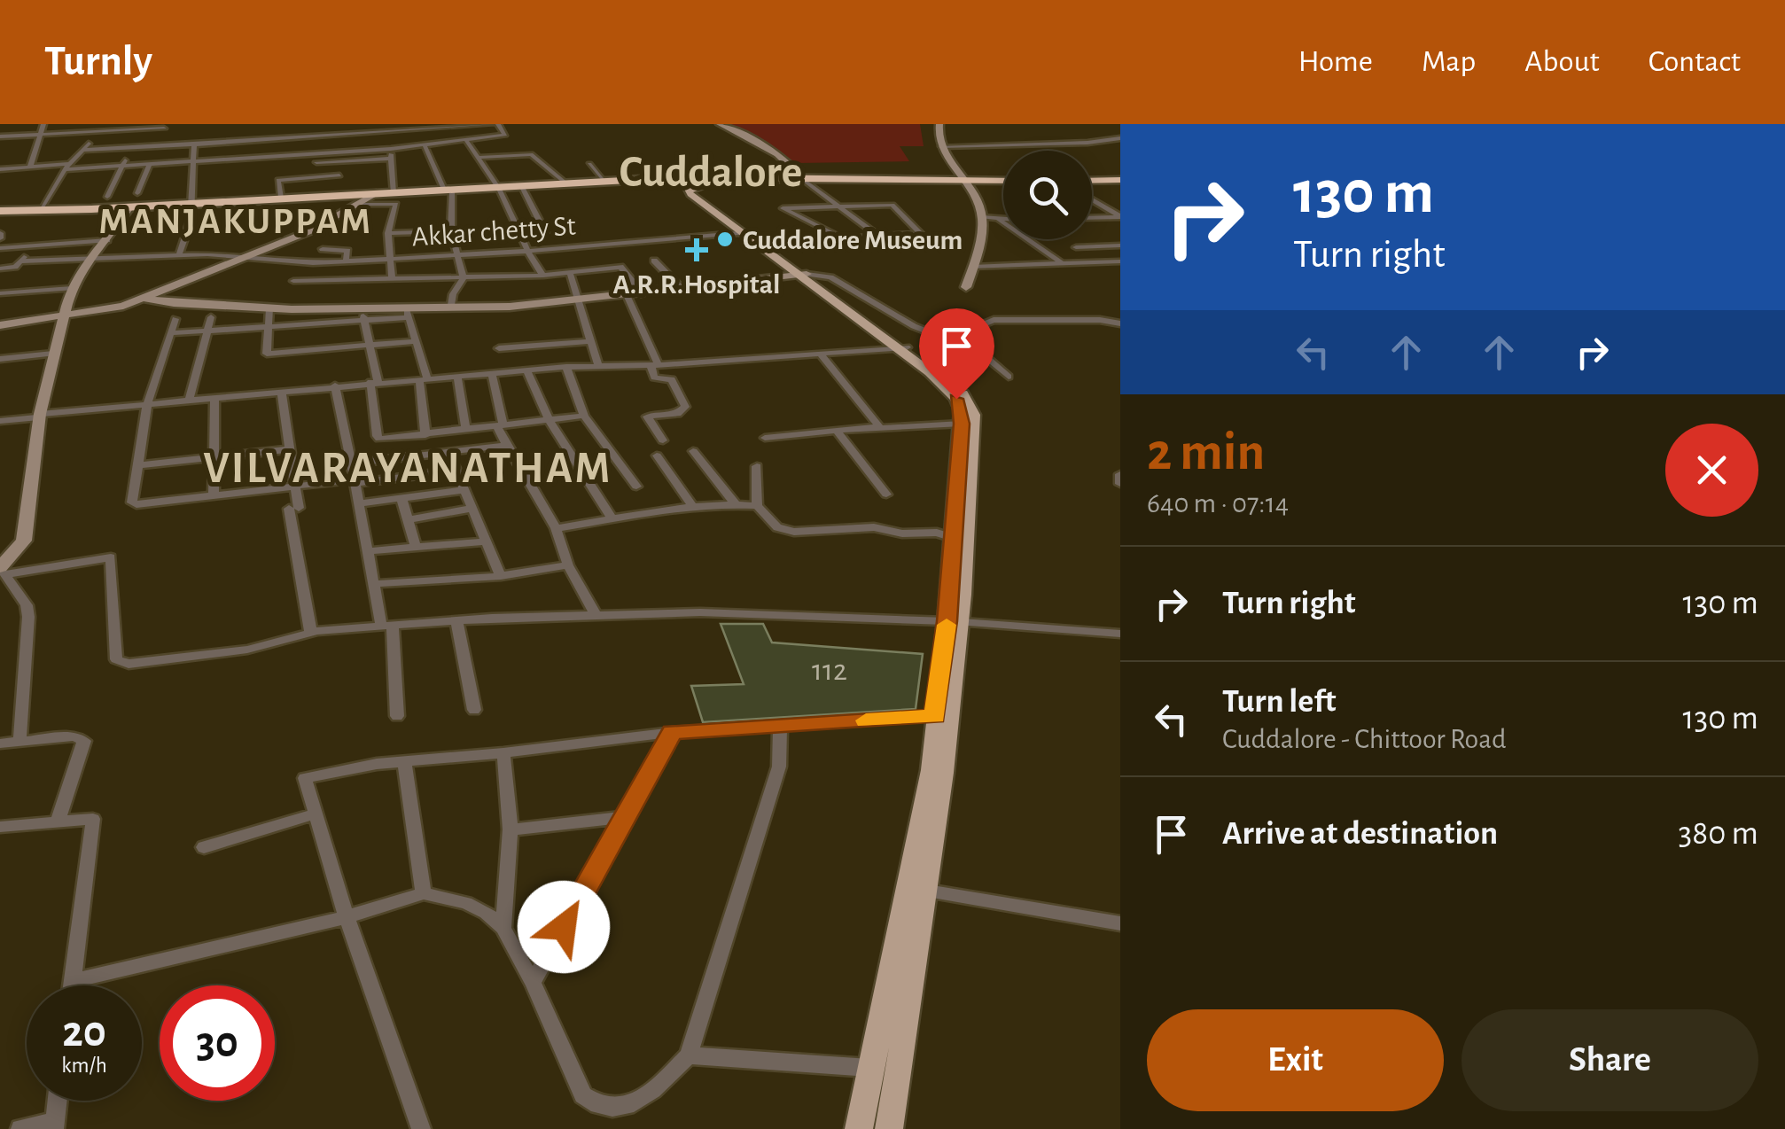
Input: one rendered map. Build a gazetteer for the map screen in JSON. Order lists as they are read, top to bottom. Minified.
{"streets":{"street":["Akkar chetty St"]},"districts":["Cuddalore","MANJAKUPPAM","VILVARAYANATHAM"],"places":{"other":["Cuddalore Museum"],"health":["A.R.R.Hospital"]},"house_numbers":["112"],"page":{"header":"Turnly","nav":["Home","Map","About","Contact"],"turn":["130 m","Turn right"],"heading":["2 min","640 m · 07:14"],"list":[{"name":"Turn right","value":"130 m"},{"name":"Turn left","note":"Cuddalore - Chittoor Road","value":"130 m"},{"name":"Arrive at destination","value":"380 m"}],"speed":"20 km/h","limit":"30","buttons":["Exit","Share"]}}
